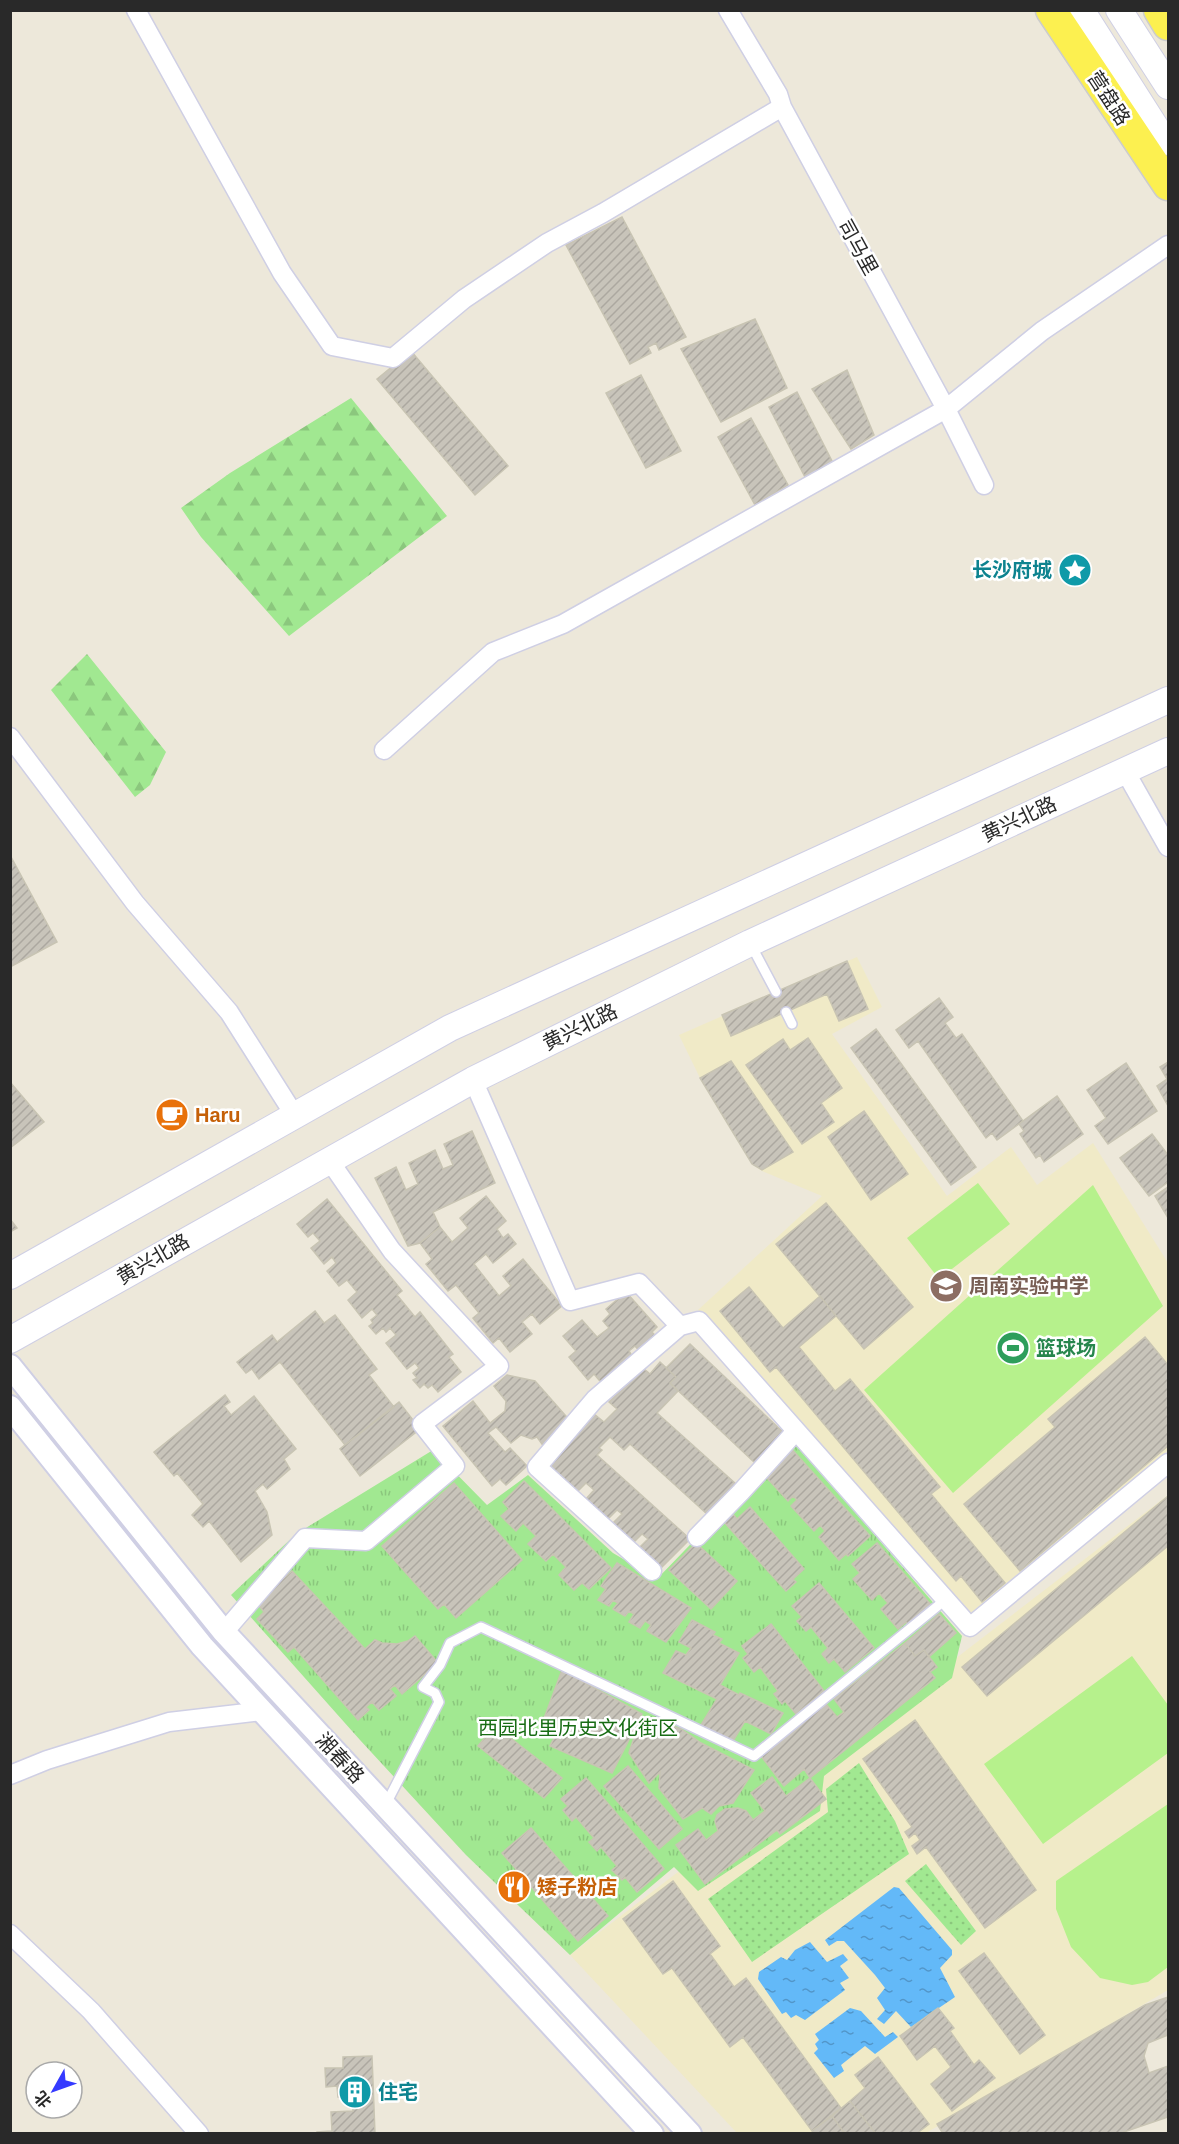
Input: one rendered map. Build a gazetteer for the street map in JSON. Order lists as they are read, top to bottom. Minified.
{"streets":{"main road":["营盘路","黄兴北路"],"street":["司马里","湘春路"]},"parks":["西园北里历史文化街区"],"places":{"place":["长沙府城"],"cafe":["Haru"],"school or university":["周南实验中学"],"sports":["篮球场"],"restaurant":["矮子粉店"],"building":["住宅"]},"north":"bottom left"}
